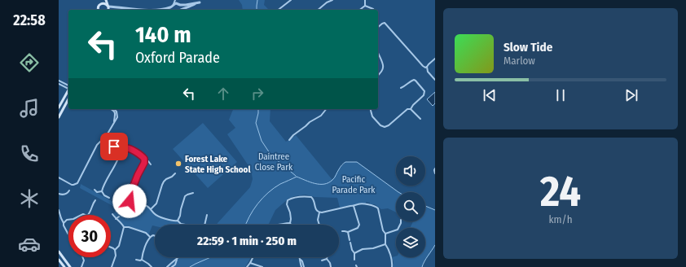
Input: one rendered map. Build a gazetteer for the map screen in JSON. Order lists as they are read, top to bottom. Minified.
{"parks":["Daintree Close Park","Pacific Parade Park"],"places":["Forest Lake State High School"],"page":{"tabs":"22:58","turn":["140 m","Oxford Parade"],"song":["Slow Tide","Marlow"],"tile":["24","km/h"],"limit":"30","trip":"22:59 · 1 min · 250 m"}}
